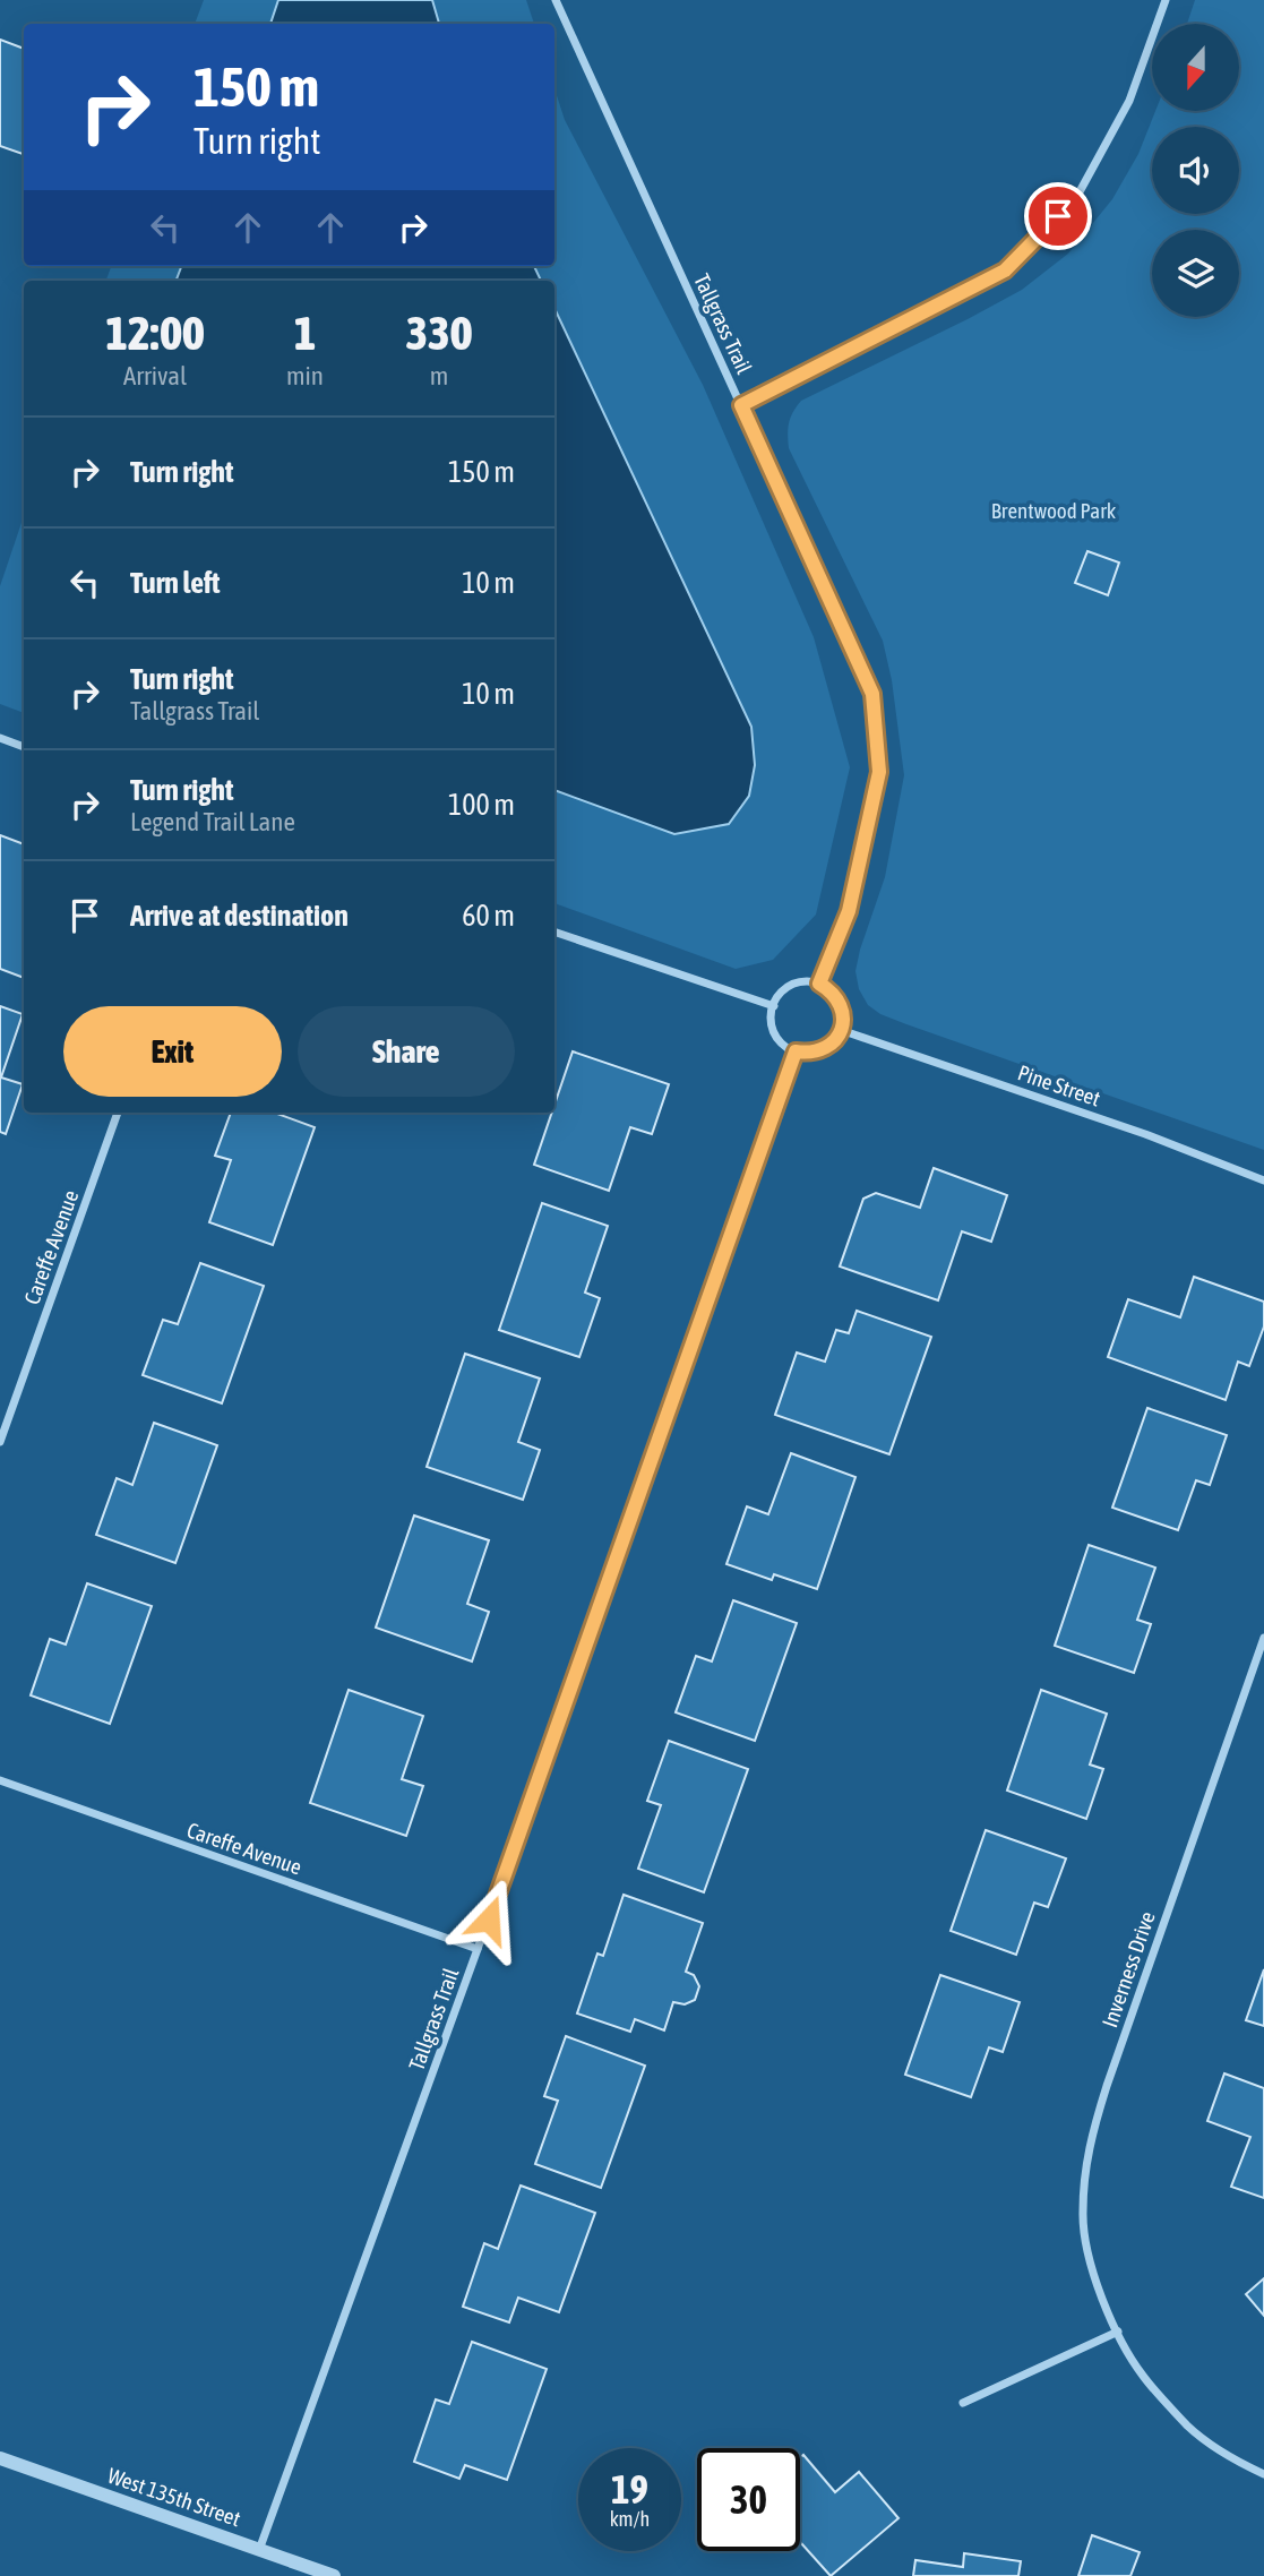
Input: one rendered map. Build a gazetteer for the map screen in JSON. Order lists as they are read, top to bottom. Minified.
{"streets":{"street":["Tallgrass Trail","Pine Street","Careffe Avenue","Inverness Drive","West 135th Street"]},"crossings":[["Tallgrass Trail","Pine Street"],["Tallgrass Trail","Careffe Avenue"],["Tallgrass Trail","West 135th Street"]],"parks":["Brentwood Park"],"north":"bottom","page":{"turn":["150 m","Turn right"],"eta":["12:00","Arrival","1","min","330","m"],"list":[{"name":"Turn right","value":"150 m"},{"name":"Turn left","value":"10 m"},{"name":"Turn right","note":"Tallgrass Trail","value":"10 m"},{"name":"Turn right","note":"Legend Trail Lane","value":"100 m"},{"name":"Arrive at destination","value":"60 m"}],"buttons":["Exit","Share"],"speed":"19 km/h","limit":"30"}}
